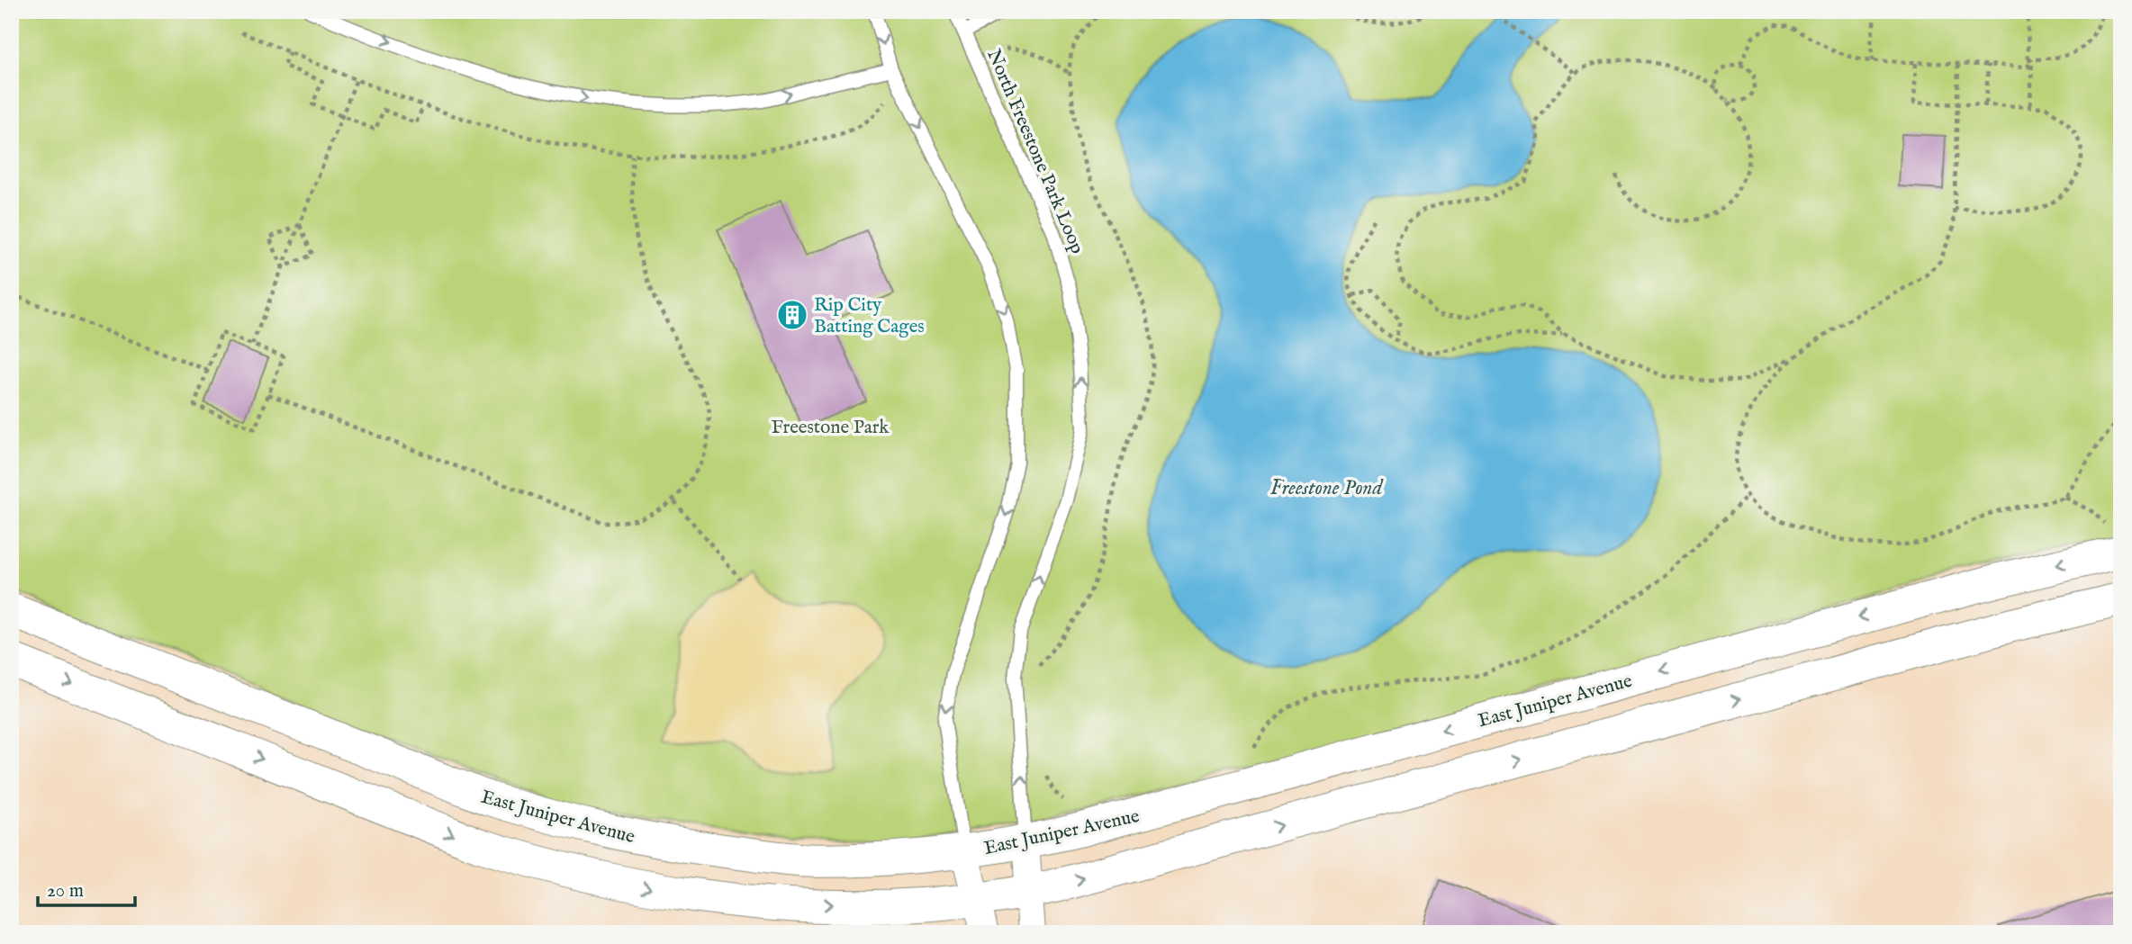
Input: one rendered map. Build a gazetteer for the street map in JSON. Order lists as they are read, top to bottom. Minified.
{"streets":{"street":["East Juniper Avenue"],"lane":["North Freestone Park Loop"]},"crossings":[["North Freestone Park Loop","East Juniper Avenue"]],"water":["Freestone Pond"],"parks":["Freestone Park"],"places":{"building":["Rip City Batting Cages"]},"scale_bar":"20 m"}
